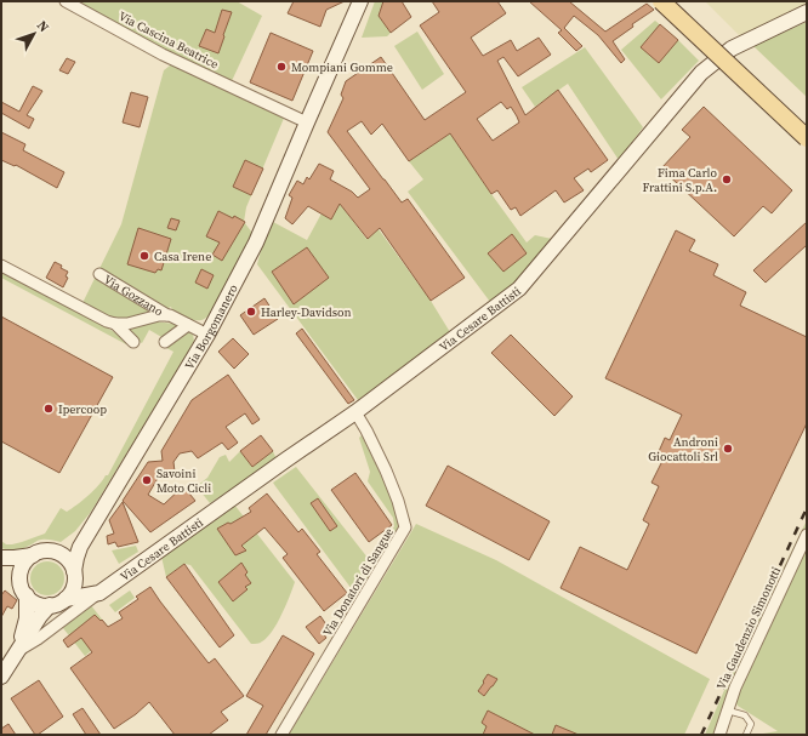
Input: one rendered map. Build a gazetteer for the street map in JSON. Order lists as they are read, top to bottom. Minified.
{"streets":{"street":["Via Cascina Beatrice","Via Gozzano","Via Cesare Battisti","Via Borgomanero","Via Donatori di Sangue","Via Gaudenzio Simonotti"]},"crossings":[["Via Cascina Beatrice","Via Borgomanero"],["Via Gozzano","Via Borgomanero"],["Via Cesare Battisti","Via Borgomanero"],["Via Cesare Battisti","Via Donatori di Sangue"]],"places":["Mompiani Gomme","Fima Carlo Frattini S.p.A.","Casa Irene","Harley-Davidson","Ipercoop","Androni Giocattoli Srl","Savoini Moto Cicli"],"north":"top right"}
